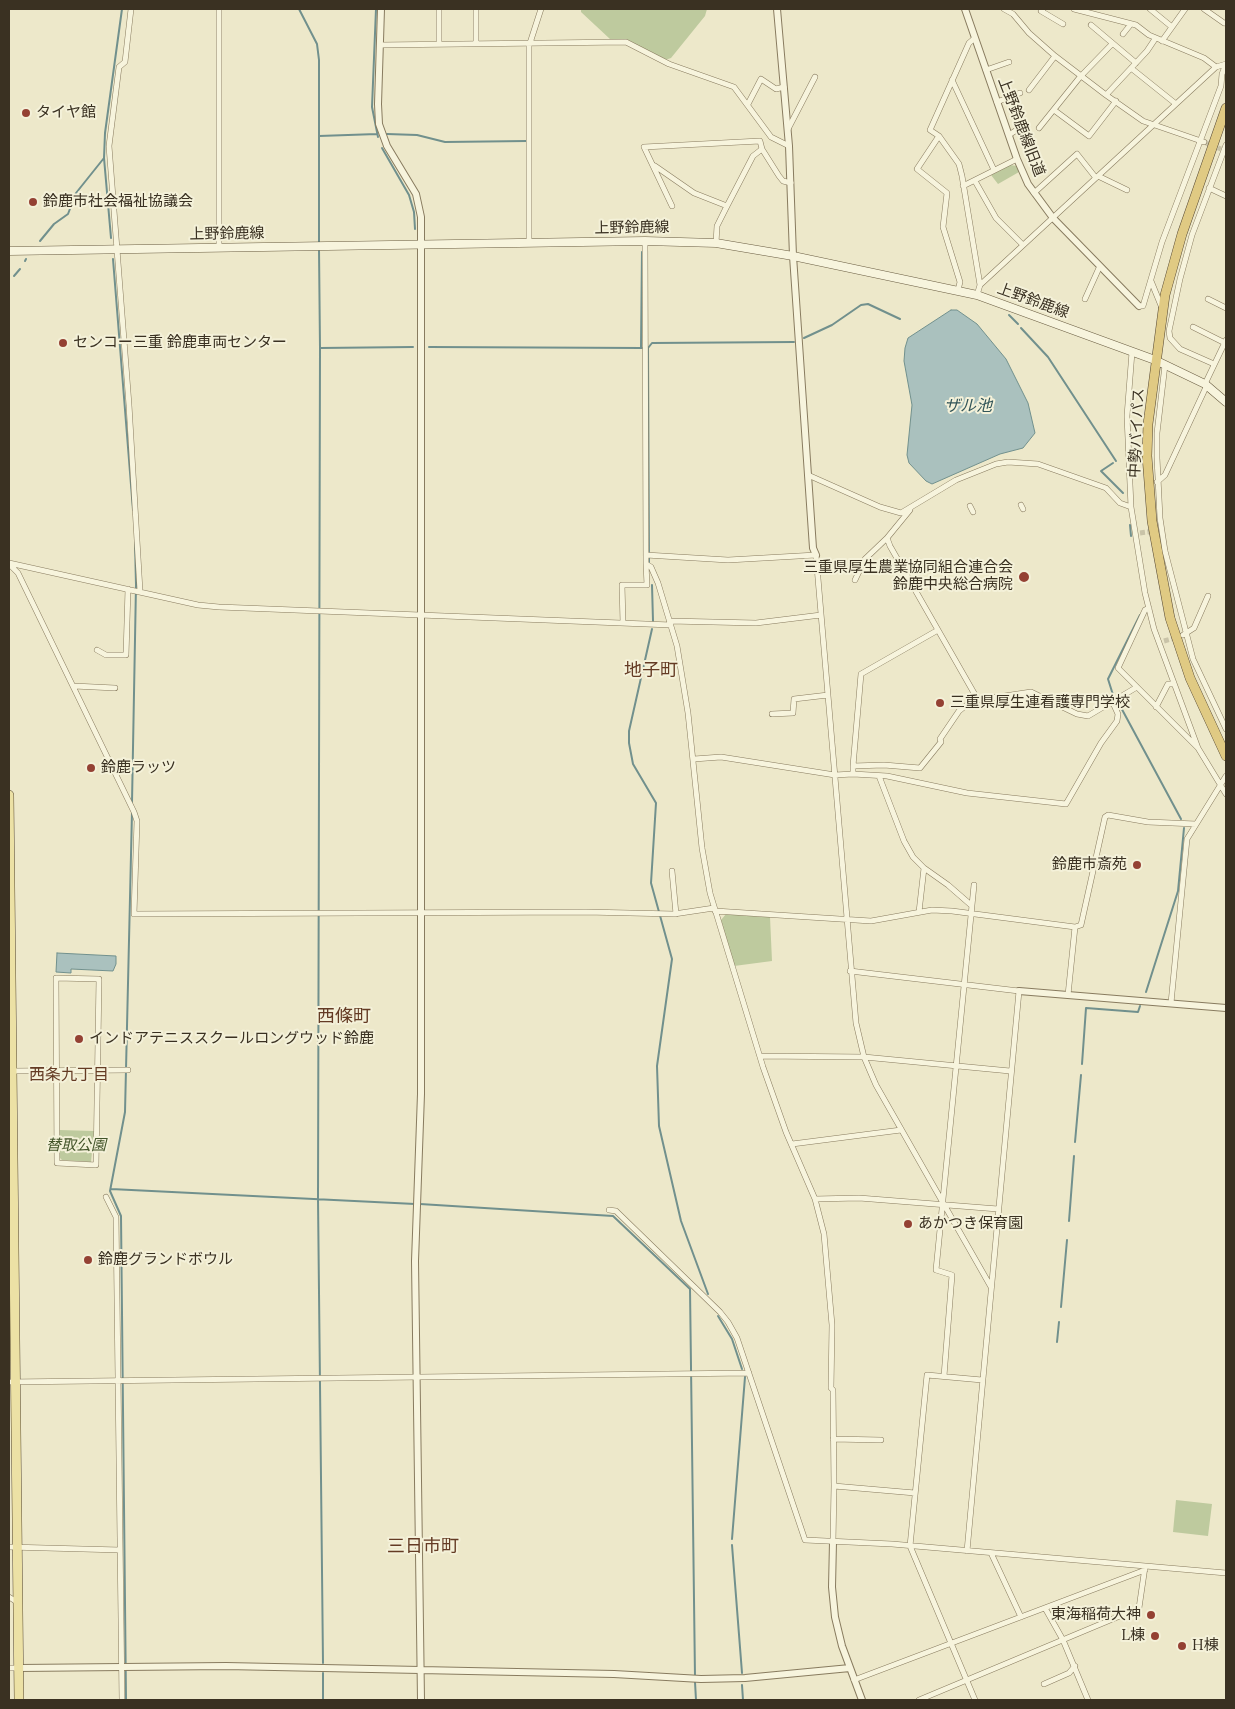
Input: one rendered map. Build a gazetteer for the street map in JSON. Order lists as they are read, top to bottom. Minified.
{"streets":{"highway":["中勢バイパス"],"main road":["上野鈴鹿線"],"street":["上野鈴鹿線旧道"]},"crossings":[["上野鈴鹿線","中勢バイパス"]],"districts":["地子町","西條町","西条九丁目","三日市町"],"water":["ザル池"],"parks":["替取公園"],"places":["タイヤ館","鈴鹿市社会福祉協議会","センコー三重 鈴鹿車両センター","三重県厚生農業協同組合連合会 鈴鹿中央総合病院","三重県厚生連看護専門学校","鈴鹿ラッツ","鈴鹿市斎苑","インドアテニススクールロングウッド鈴鹿","あかつき保育園","鈴鹿グランドボウル","東海稲荷大神","L棟","H棟"]}
